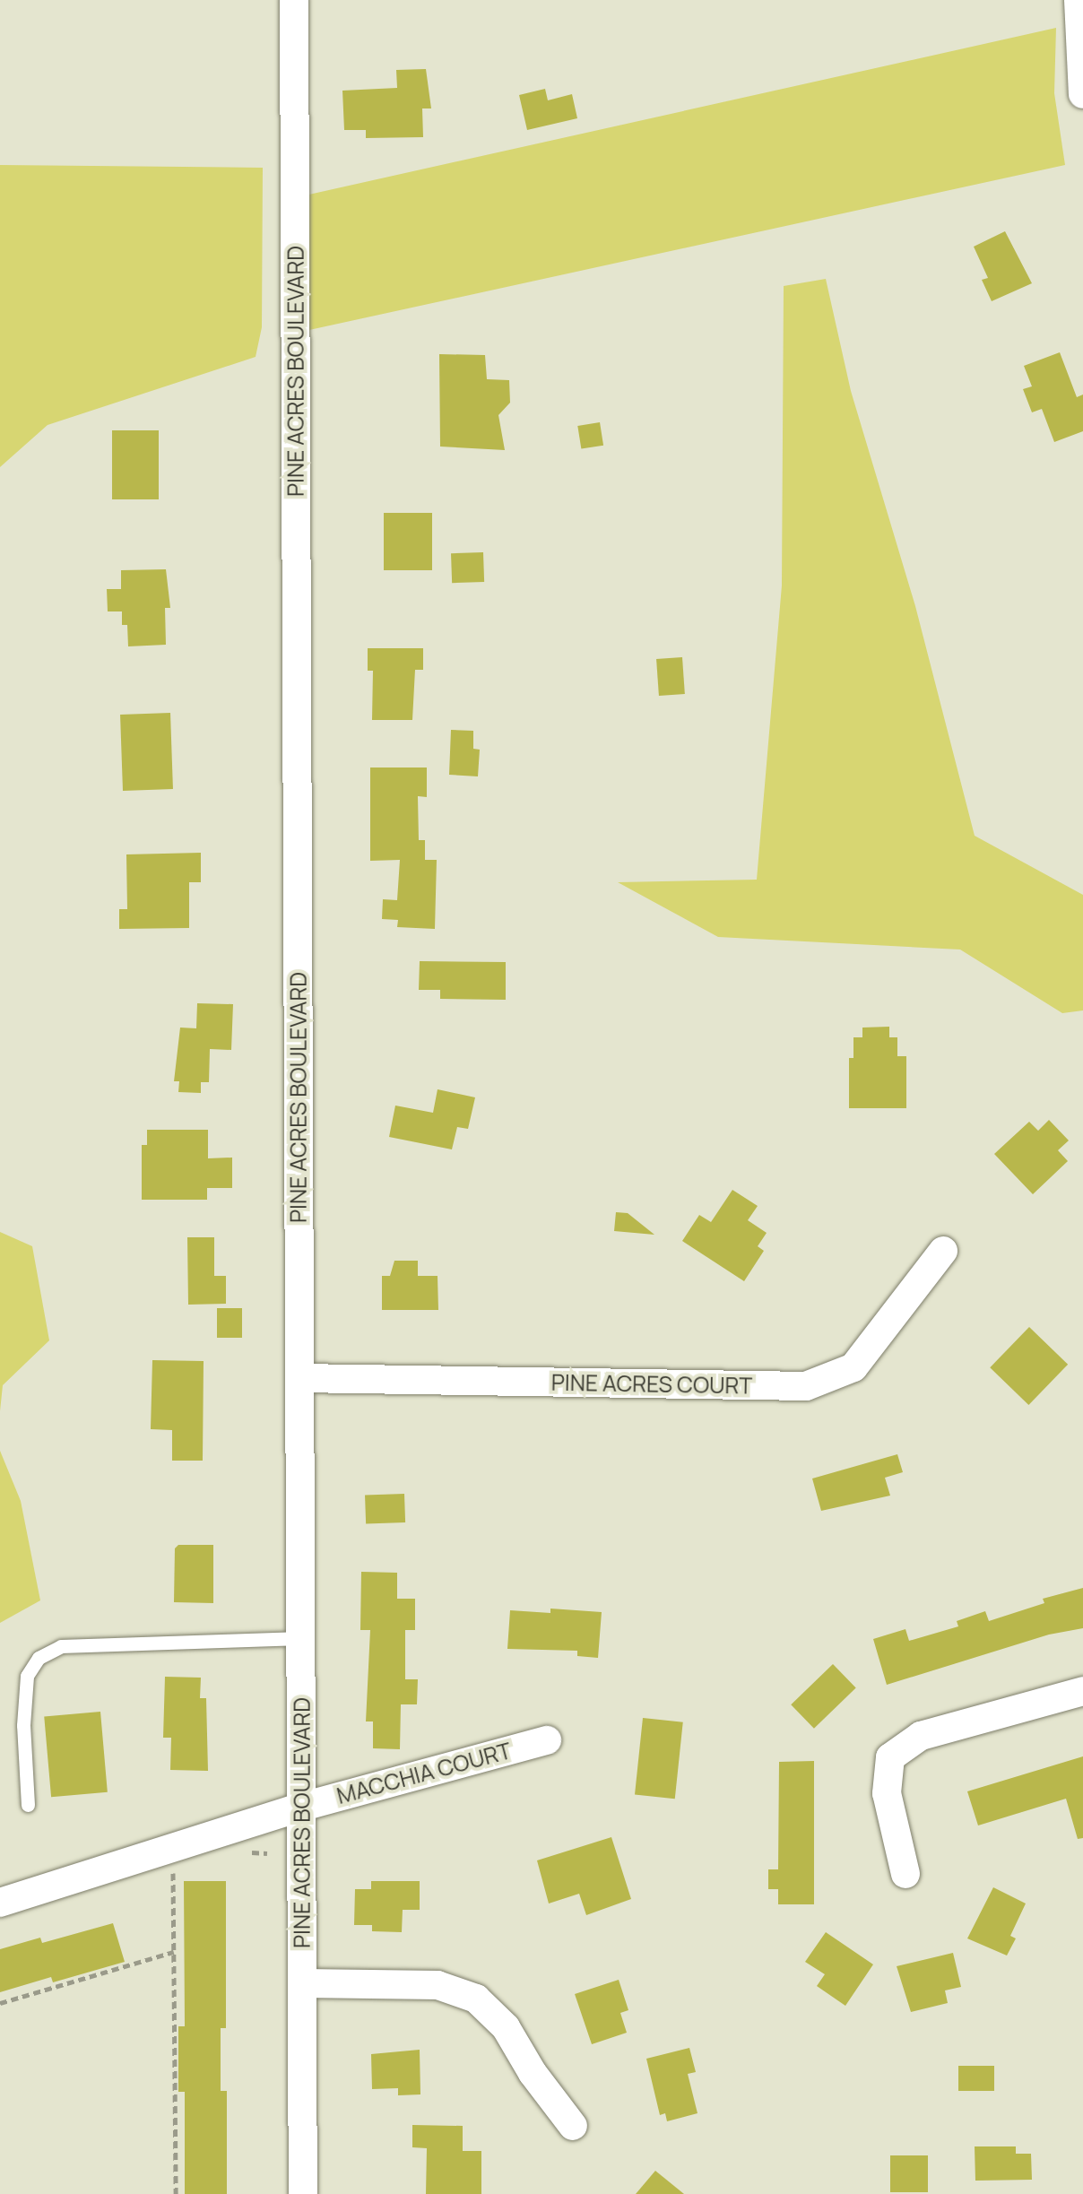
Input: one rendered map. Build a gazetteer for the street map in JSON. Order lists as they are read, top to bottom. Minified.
{"streets":{"street":["PINE ACRES BOULEVARD","PINE ACRES COURT","MACCHIA COURT"]},"crossings":[["PINE ACRES BOULEVARD","PINE ACRES COURT"],["PINE ACRES BOULEVARD","MACCHIA COURT"]]}
